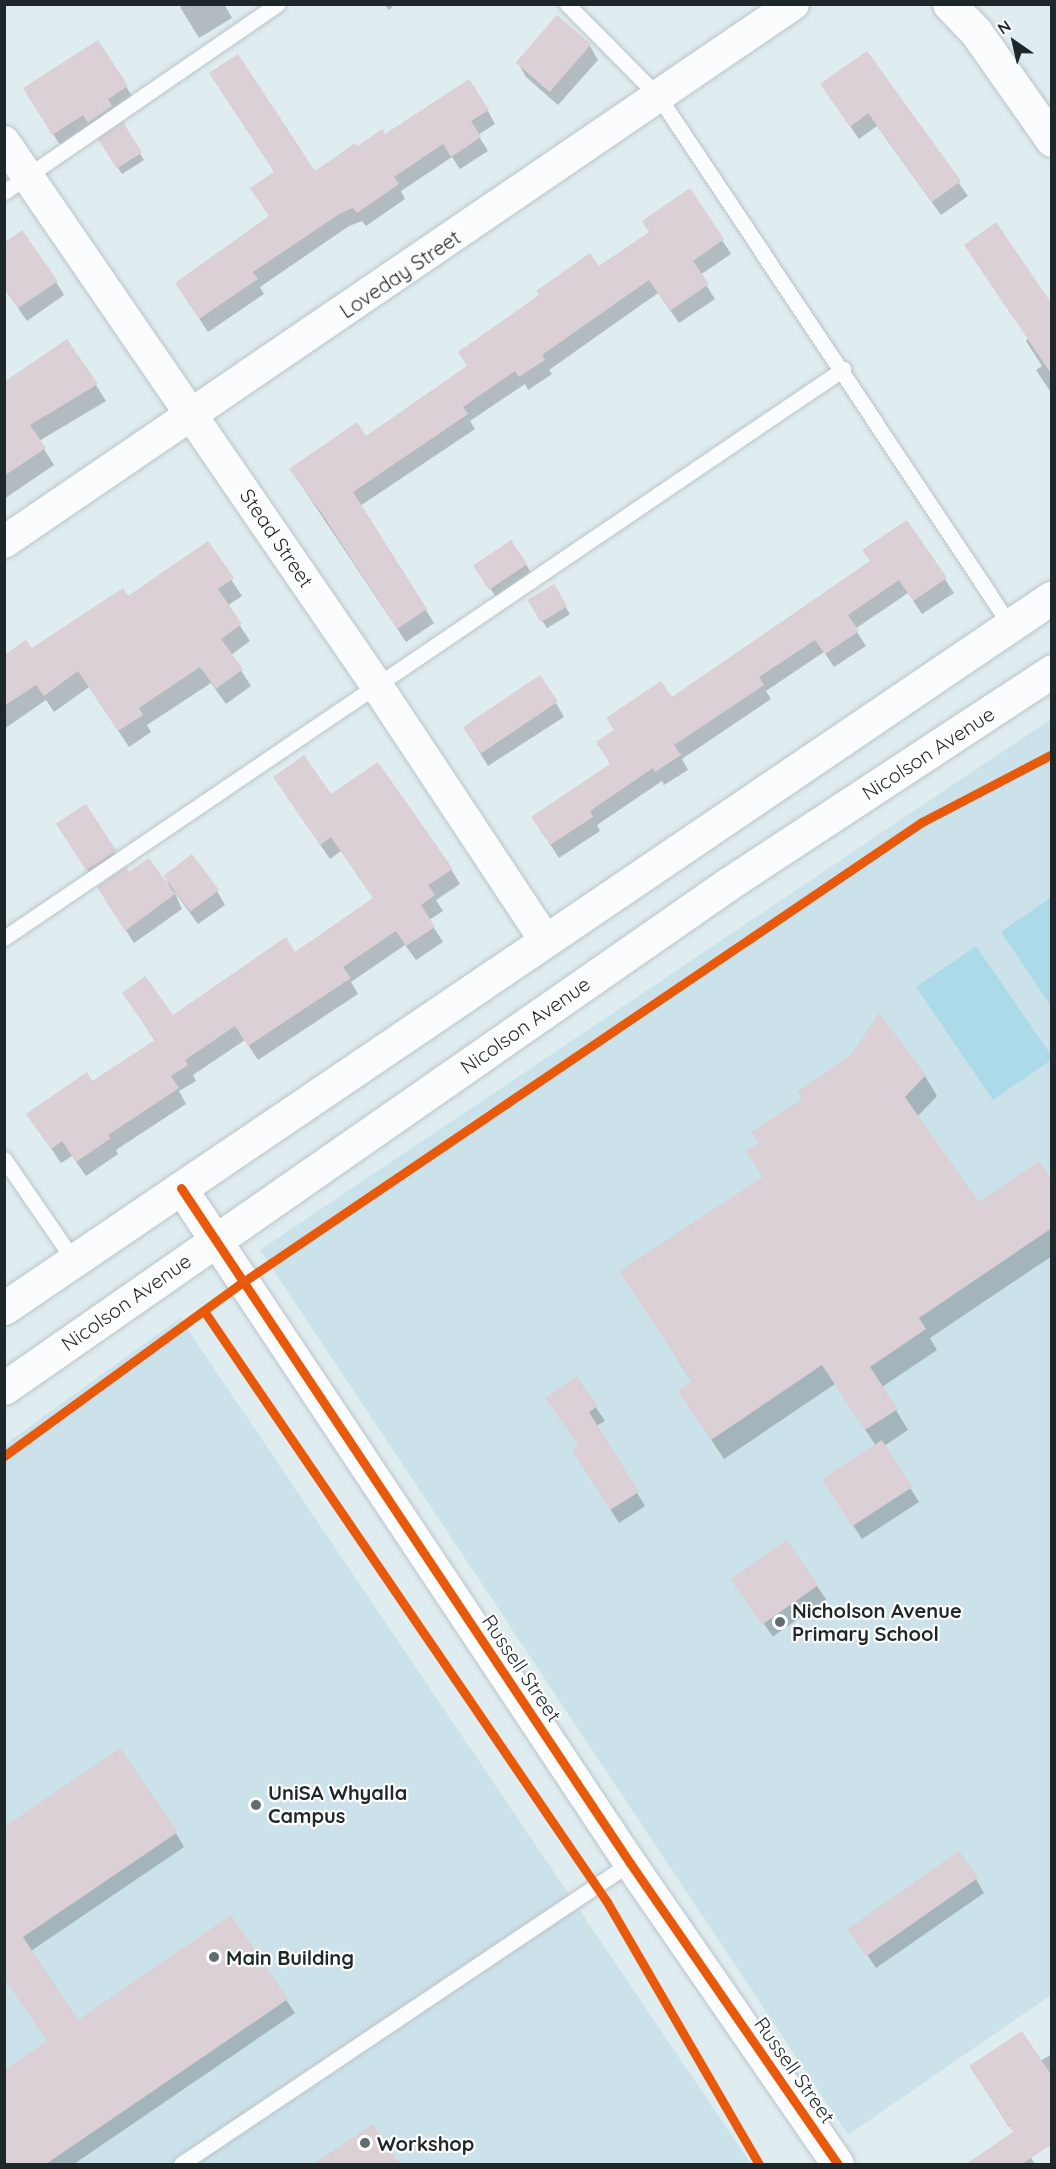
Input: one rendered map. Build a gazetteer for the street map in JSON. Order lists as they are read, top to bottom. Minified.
{"streets":{"main road":["Nicolson Avenue"],"street":["Loveday Street","Stead Street","Russell Street"]},"crossings":[["Loveday Street","Stead Street"],["Nicolson Avenue","Russell Street"]],"places":["Nicholson Avenue Primary School","UniSA Whyalla Campus","Main Building","Workshop"],"north":"top left"}
